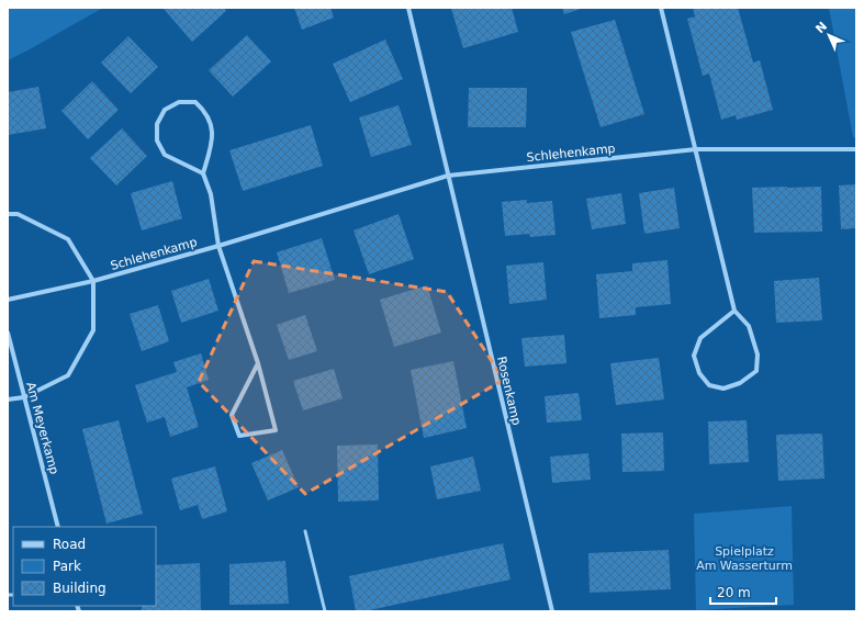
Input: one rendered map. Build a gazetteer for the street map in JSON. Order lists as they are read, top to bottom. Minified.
{"streets":{"street":["Schlehenkamp","Rosenkamp","Am Meyerkamp"]},"crossings":[["Schlehenkamp","Rosenkamp"]],"parks":["Spielplatz Am Wasserturm"],"legend":["Road","Park","Building"],"scale_bar":"20 m","north":"top left"}
